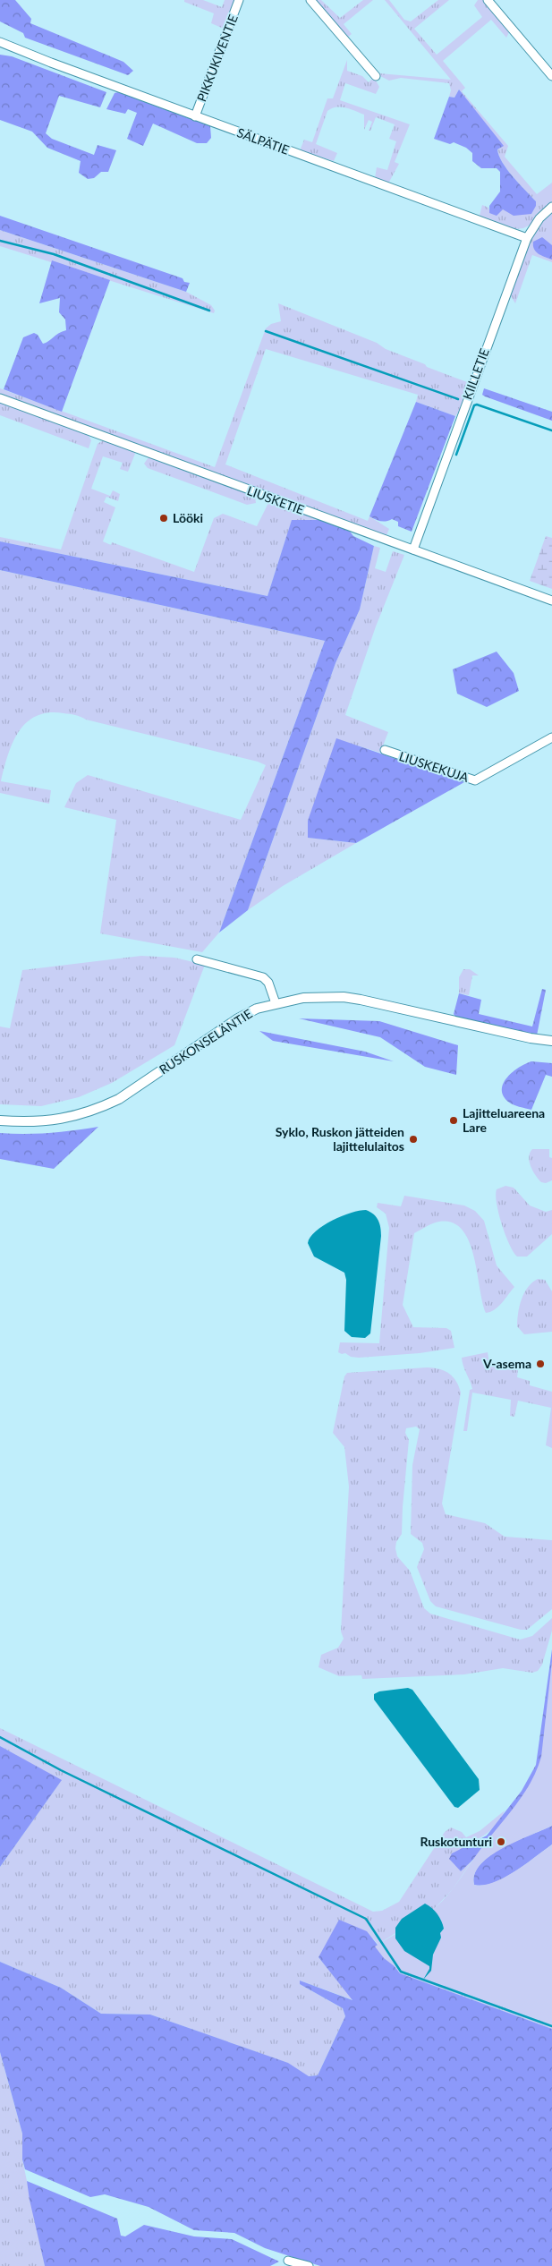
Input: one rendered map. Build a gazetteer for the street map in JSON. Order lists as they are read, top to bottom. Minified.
{"streets":{"street":["PIKKUKIVENTIE","SÄLPÄTIE","KIILLETIE","LIUSKETIE","LIUSKEKUJA","RUSKONSELÄNTIE"]},"crossings":[["PIKKUKIVENTIE","SÄLPÄTIE"],["SÄLPÄTIE","KIILLETIE"],["KIILLETIE","LIUSKETIE"]],"places":["Lööki","Lajitteluareena Lare","Syklo, Ruskon jätteiden lajittelulaitos","V-asema","Ruskotunturi"]}
